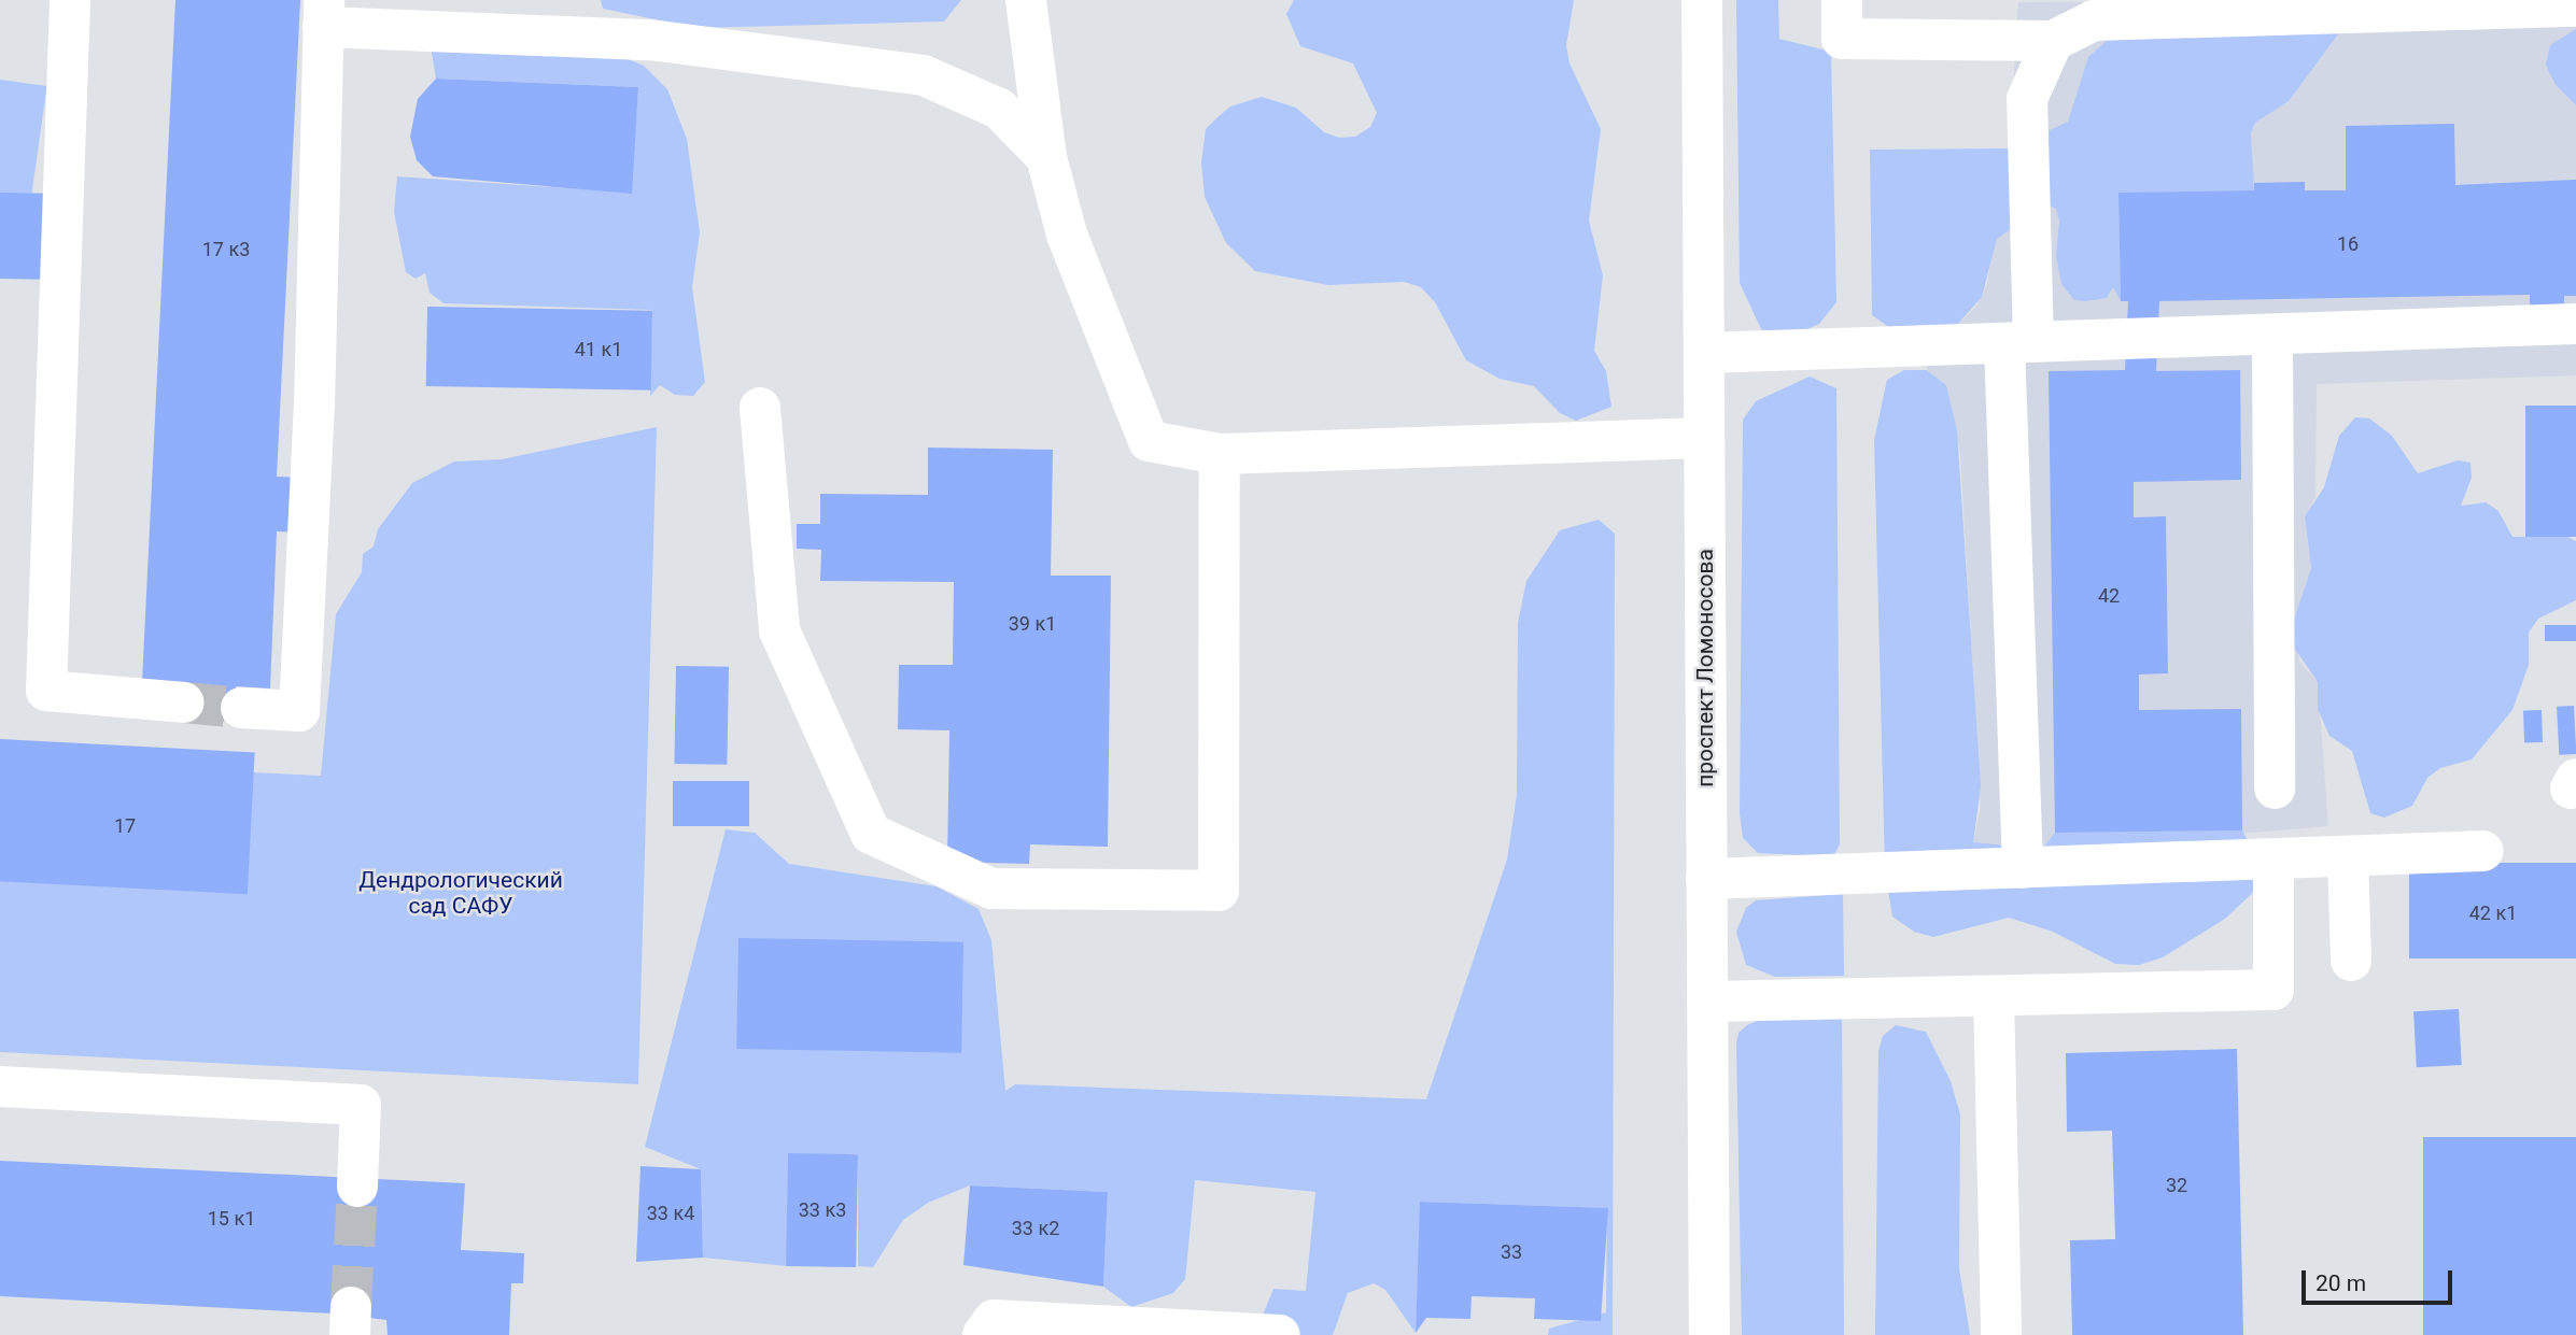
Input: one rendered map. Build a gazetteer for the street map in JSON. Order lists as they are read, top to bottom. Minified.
{"streets":{"main road":["проспект Ломоносова"]},"parks":["Дендрологический сад САФУ"],"house_numbers":["16","17 к3","41 к1","42","39 к1","17","42 к1","32","33 к3","33 к4","15 к1","33 к2","33"],"scale_bar":"20 m"}
